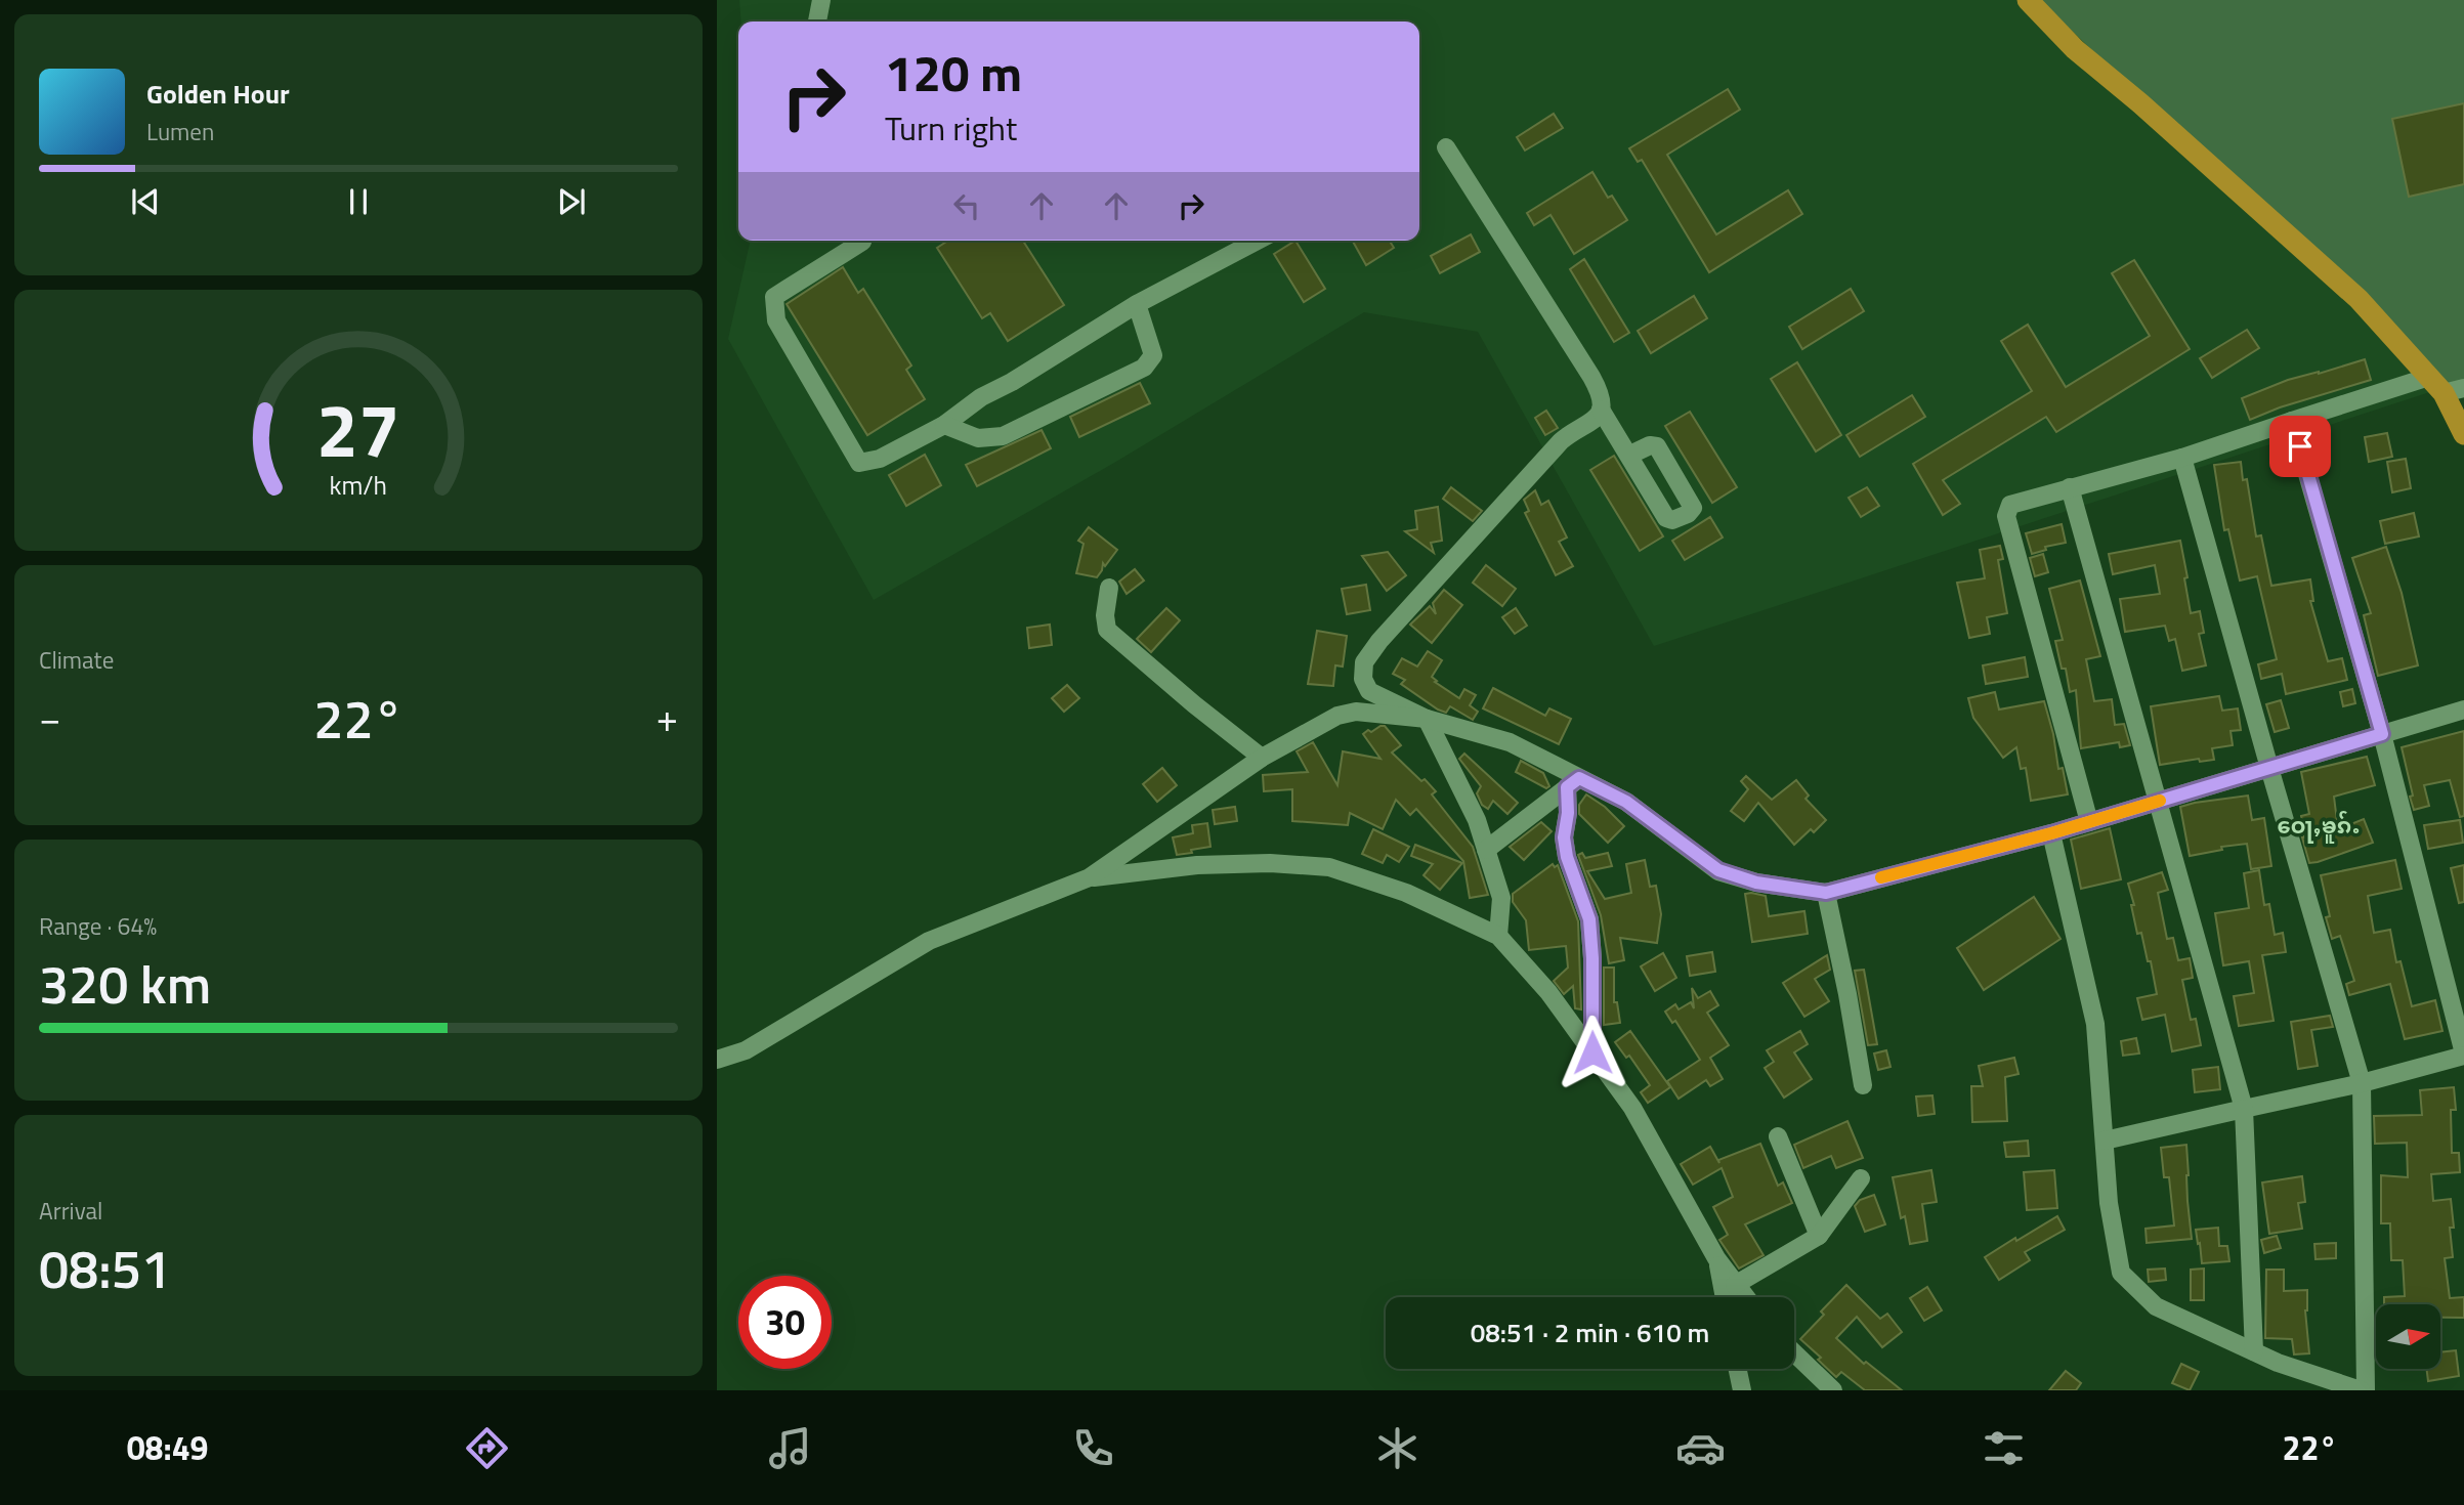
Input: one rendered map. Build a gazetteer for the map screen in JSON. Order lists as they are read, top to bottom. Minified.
{"districts":["ဝေႃႇၶူၵ်ႉ"],"north":"right","page":{"turn":["120 m","Turn right"],"song":["Golden Hour","Lumen"],"tile":["Climate",["Range · 64%","320 km"],["Arrival","08:51"]],"heat":["−","22°","+"],"limit":"30","trip":"08:51 · 2 min · 610 m","tabs":["08:49","22°"],"gauge":["27","km/h"]}}
